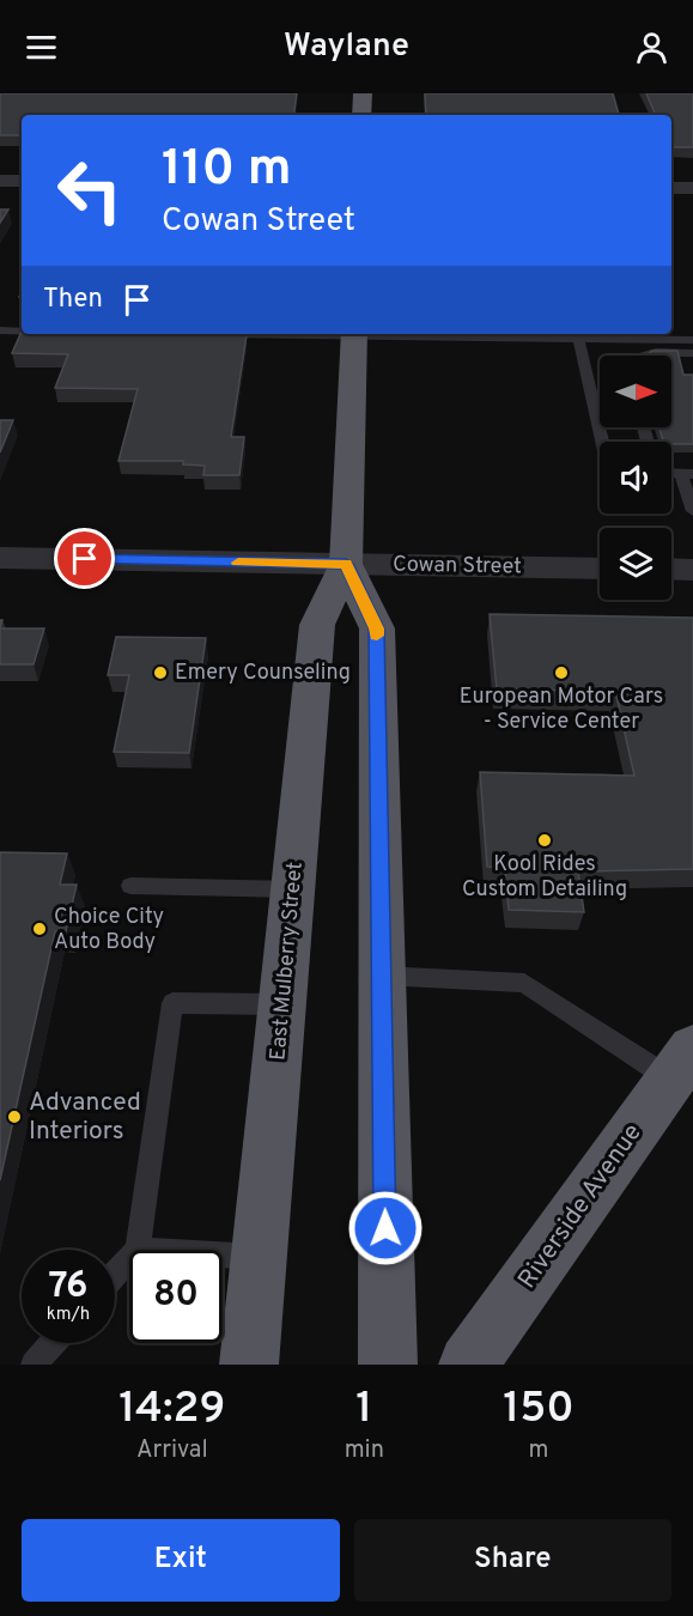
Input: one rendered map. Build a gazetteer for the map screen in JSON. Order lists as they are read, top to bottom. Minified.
{"streets":{"highway":["East Mulberry Street","Riverside Avenue"],"street":["Cowan Street"]},"crossings":[["Cowan Street","East Mulberry Street"]],"places":["Emery Counseling","European Motor Cars - Service Center","Kool Rides Custom Detailing","Choice City Auto Body","Advanced Interiors"],"north":"right","page":{"header":"Waylane","turn":["110 m","Cowan Street"],"then":"Then","speed":"76 km/h","limit":"80","eta":["14:29","Arrival","1","min","150","m"],"buttons":["Exit","Share"]}}
